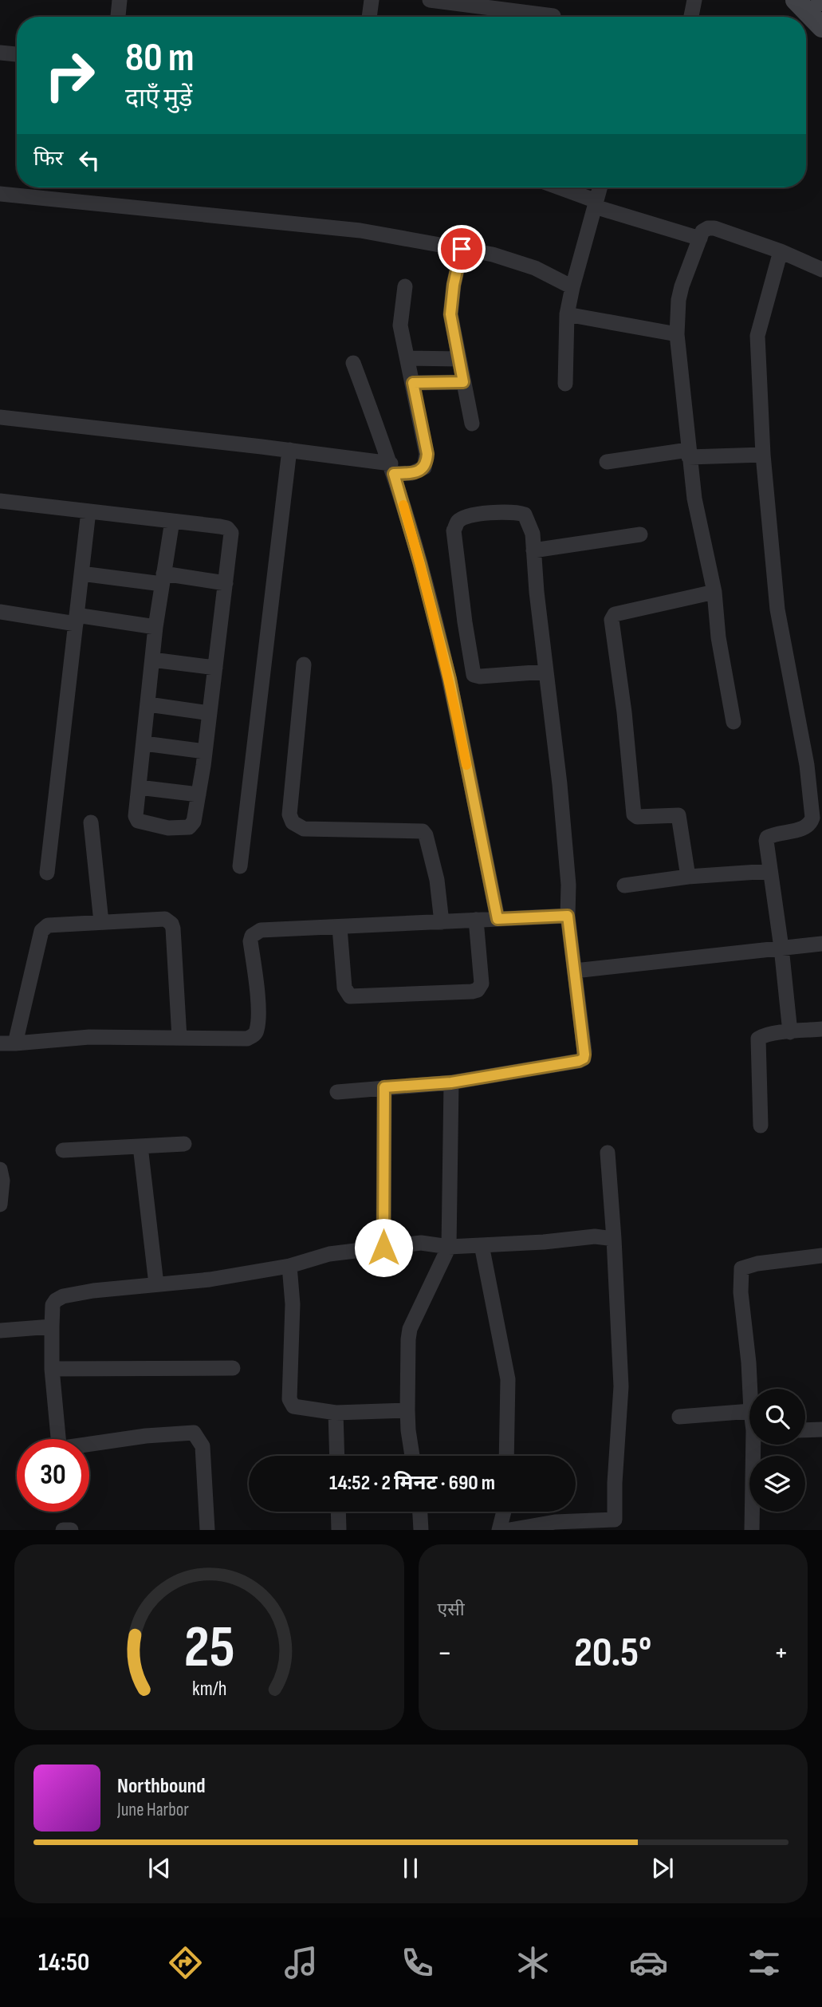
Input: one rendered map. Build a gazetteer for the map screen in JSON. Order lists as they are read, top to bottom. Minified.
{"page":{"turn":["80 m","दाएँ मुड़ें"],"then":"फिर","limit":"30","trip":"14:52 · 2 मिनट · 690 m","tile":"एसी","heat":["−","20.5°","+"],"song":["Northbound","June Harbor"],"tabs":"14:50","gauge":["25","km/h"]}}
